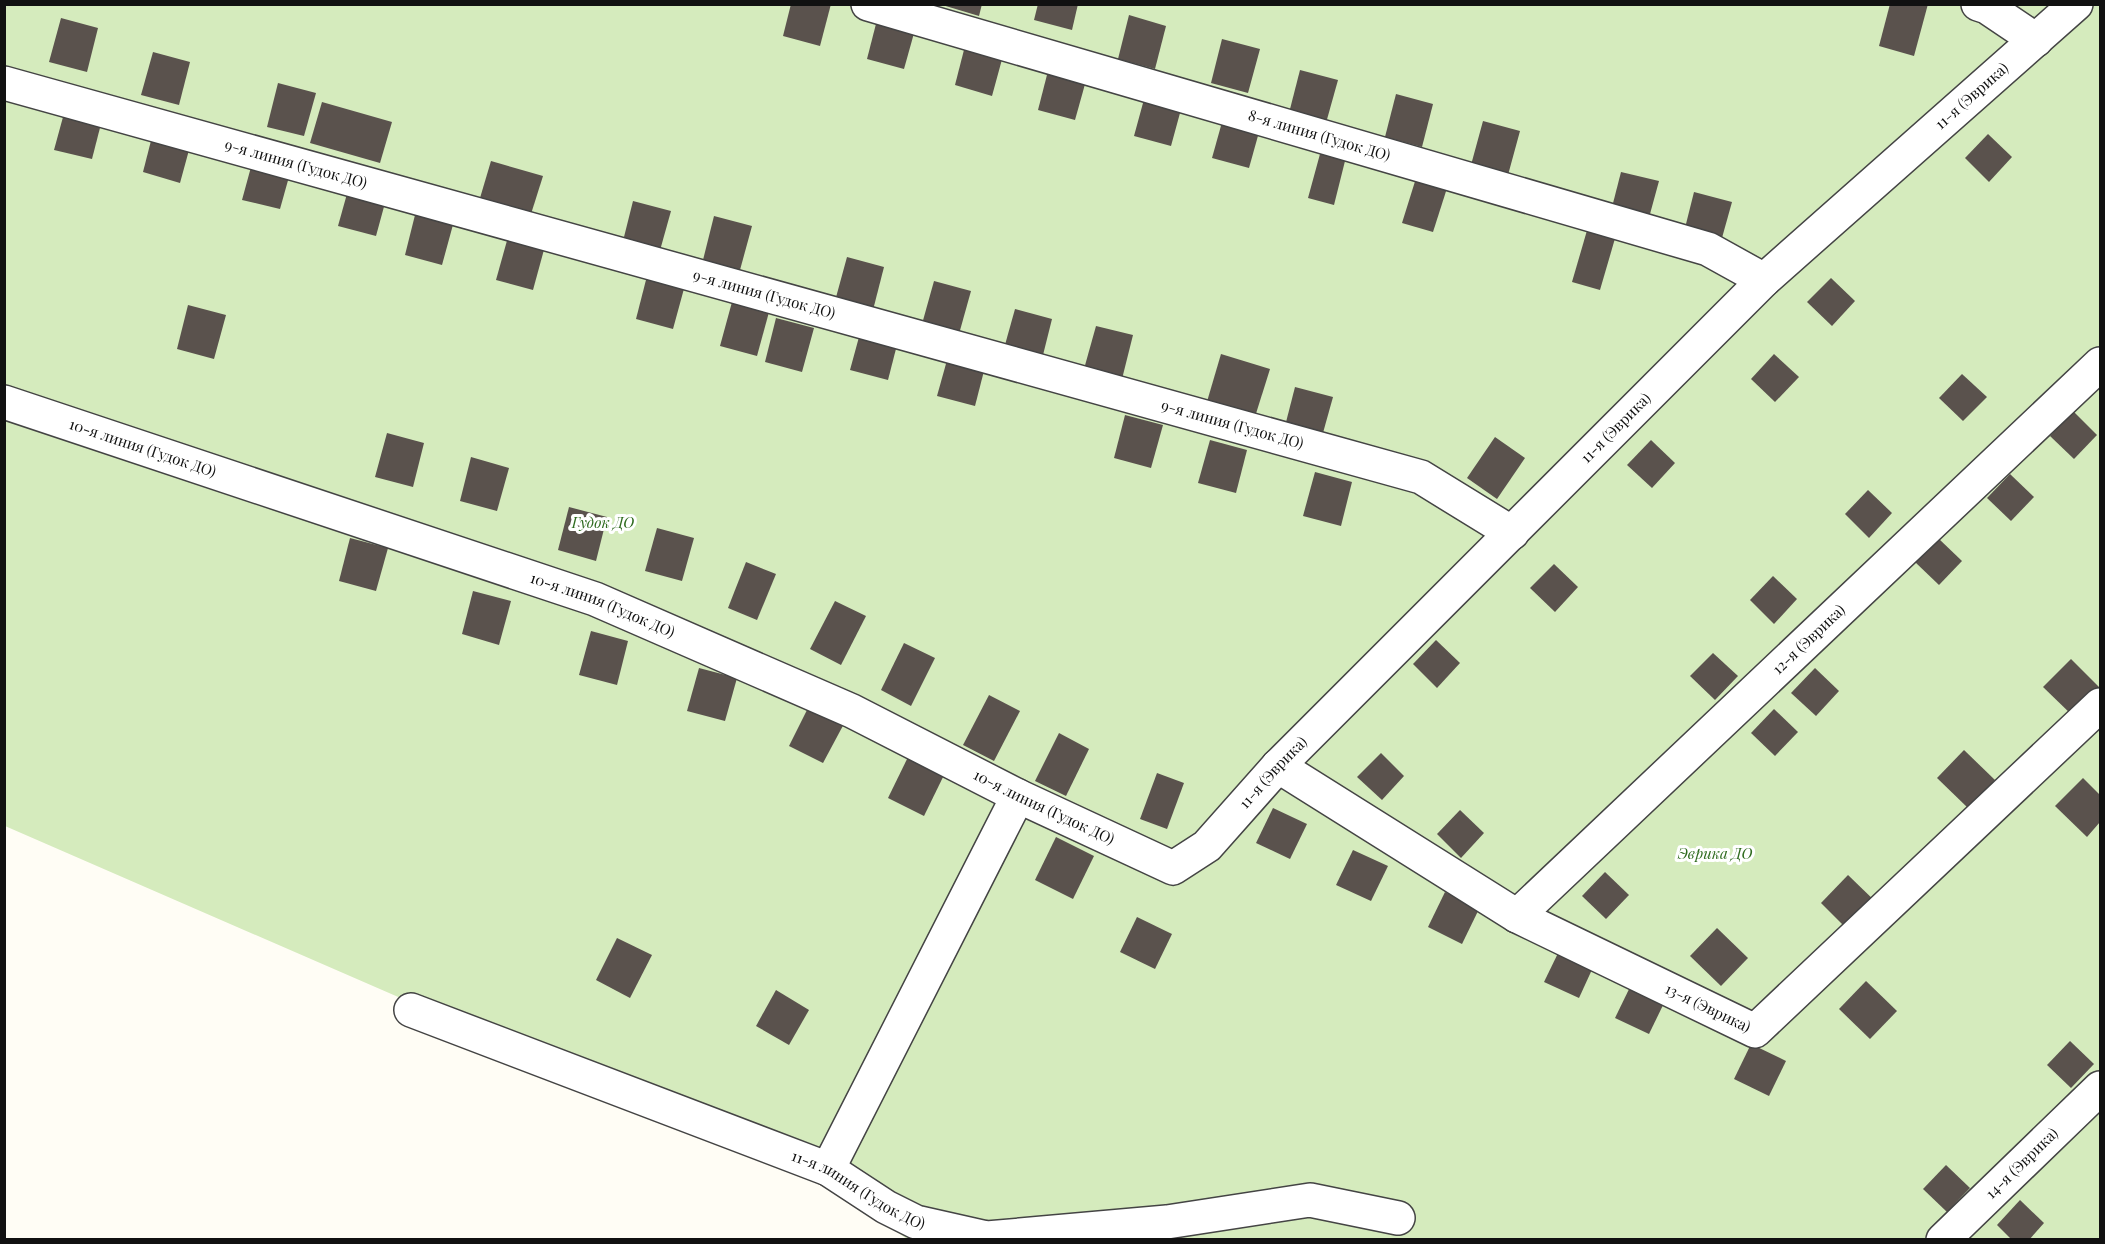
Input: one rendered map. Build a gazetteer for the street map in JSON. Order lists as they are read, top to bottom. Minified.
{"streets":{"lane":["11-я (Эврика)","8-я линия (Гудок ДО)","9-я линия (Гудок ДО)","10-я линия (Гудок ДО)","12-я (Эврика)","13-я (Эврика)","14-я (Эврика)","11-я линия (Гудок ДО)"]},"crossings":[["11-я (Эврика)","8-я линия (Гудок ДО)"],["11-я (Эврика)","9-я линия (Гудок ДО)"],["11-я (Эврика)","10-я линия (Гудок ДО)"],["11-я (Эврика)","13-я (Эврика)"],["12-я (Эврика)","13-я (Эврика)"]],"parks":["Гудок ДО","Эврика ДО"]}
